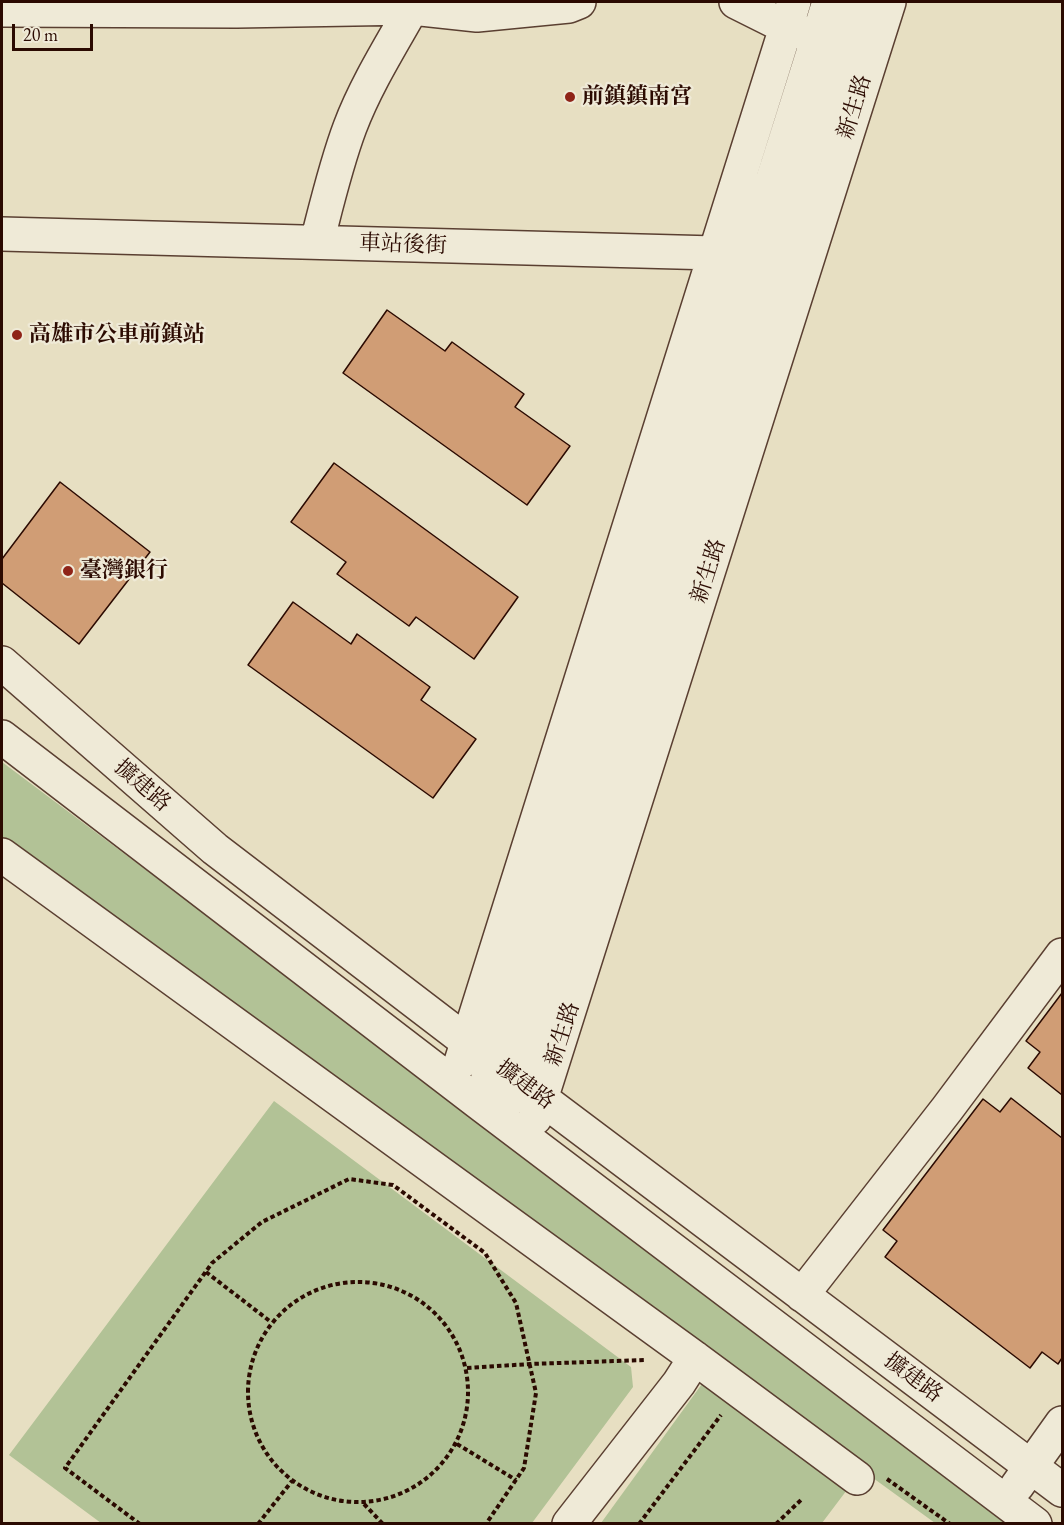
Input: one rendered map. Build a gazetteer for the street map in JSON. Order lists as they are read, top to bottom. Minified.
{"streets":{"street":["新生路","車站後街","擴建路"]},"crossings":[["新生路","車站後街"],["新生路","擴建路"]],"places":["前鎮鎮南宮","高雄市公車前鎮站","臺灣銀行"],"scale_bar":"20 m"}
